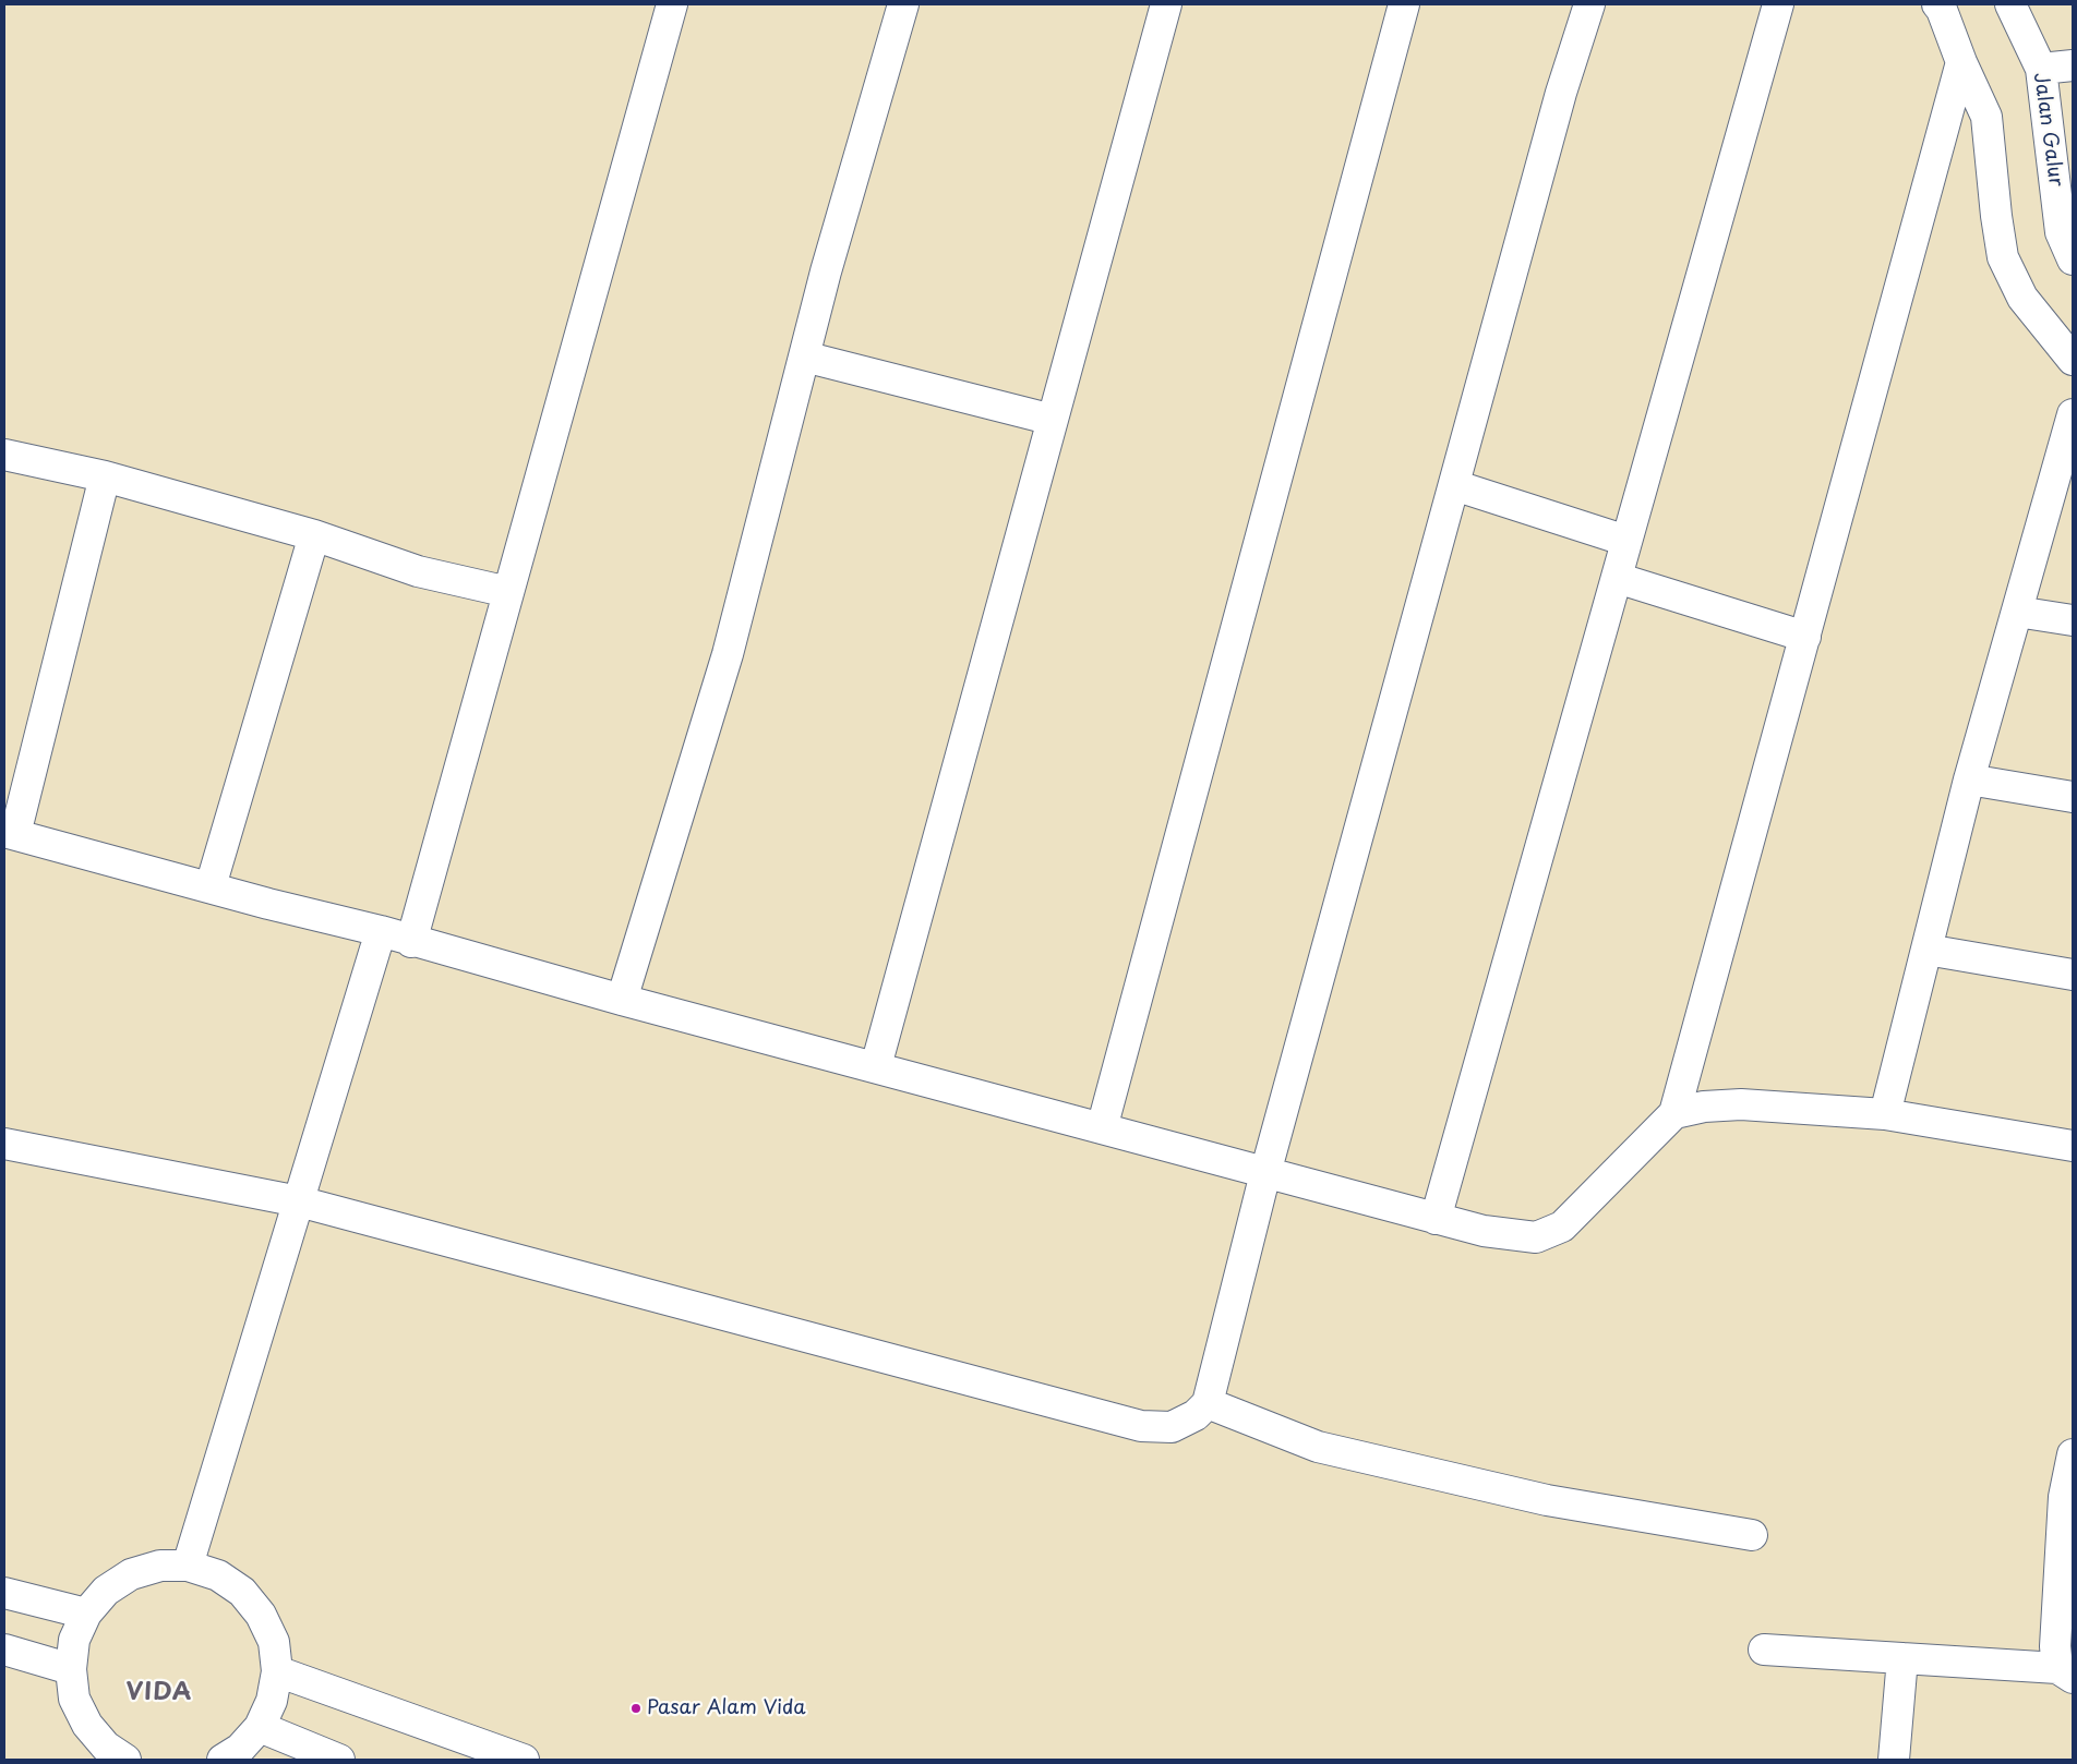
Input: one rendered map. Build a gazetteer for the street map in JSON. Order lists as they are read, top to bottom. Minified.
{"streets":{"street":["Jalan Galur"]},"districts":["VIDA"],"places":["Pasar Alam Vida"]}
